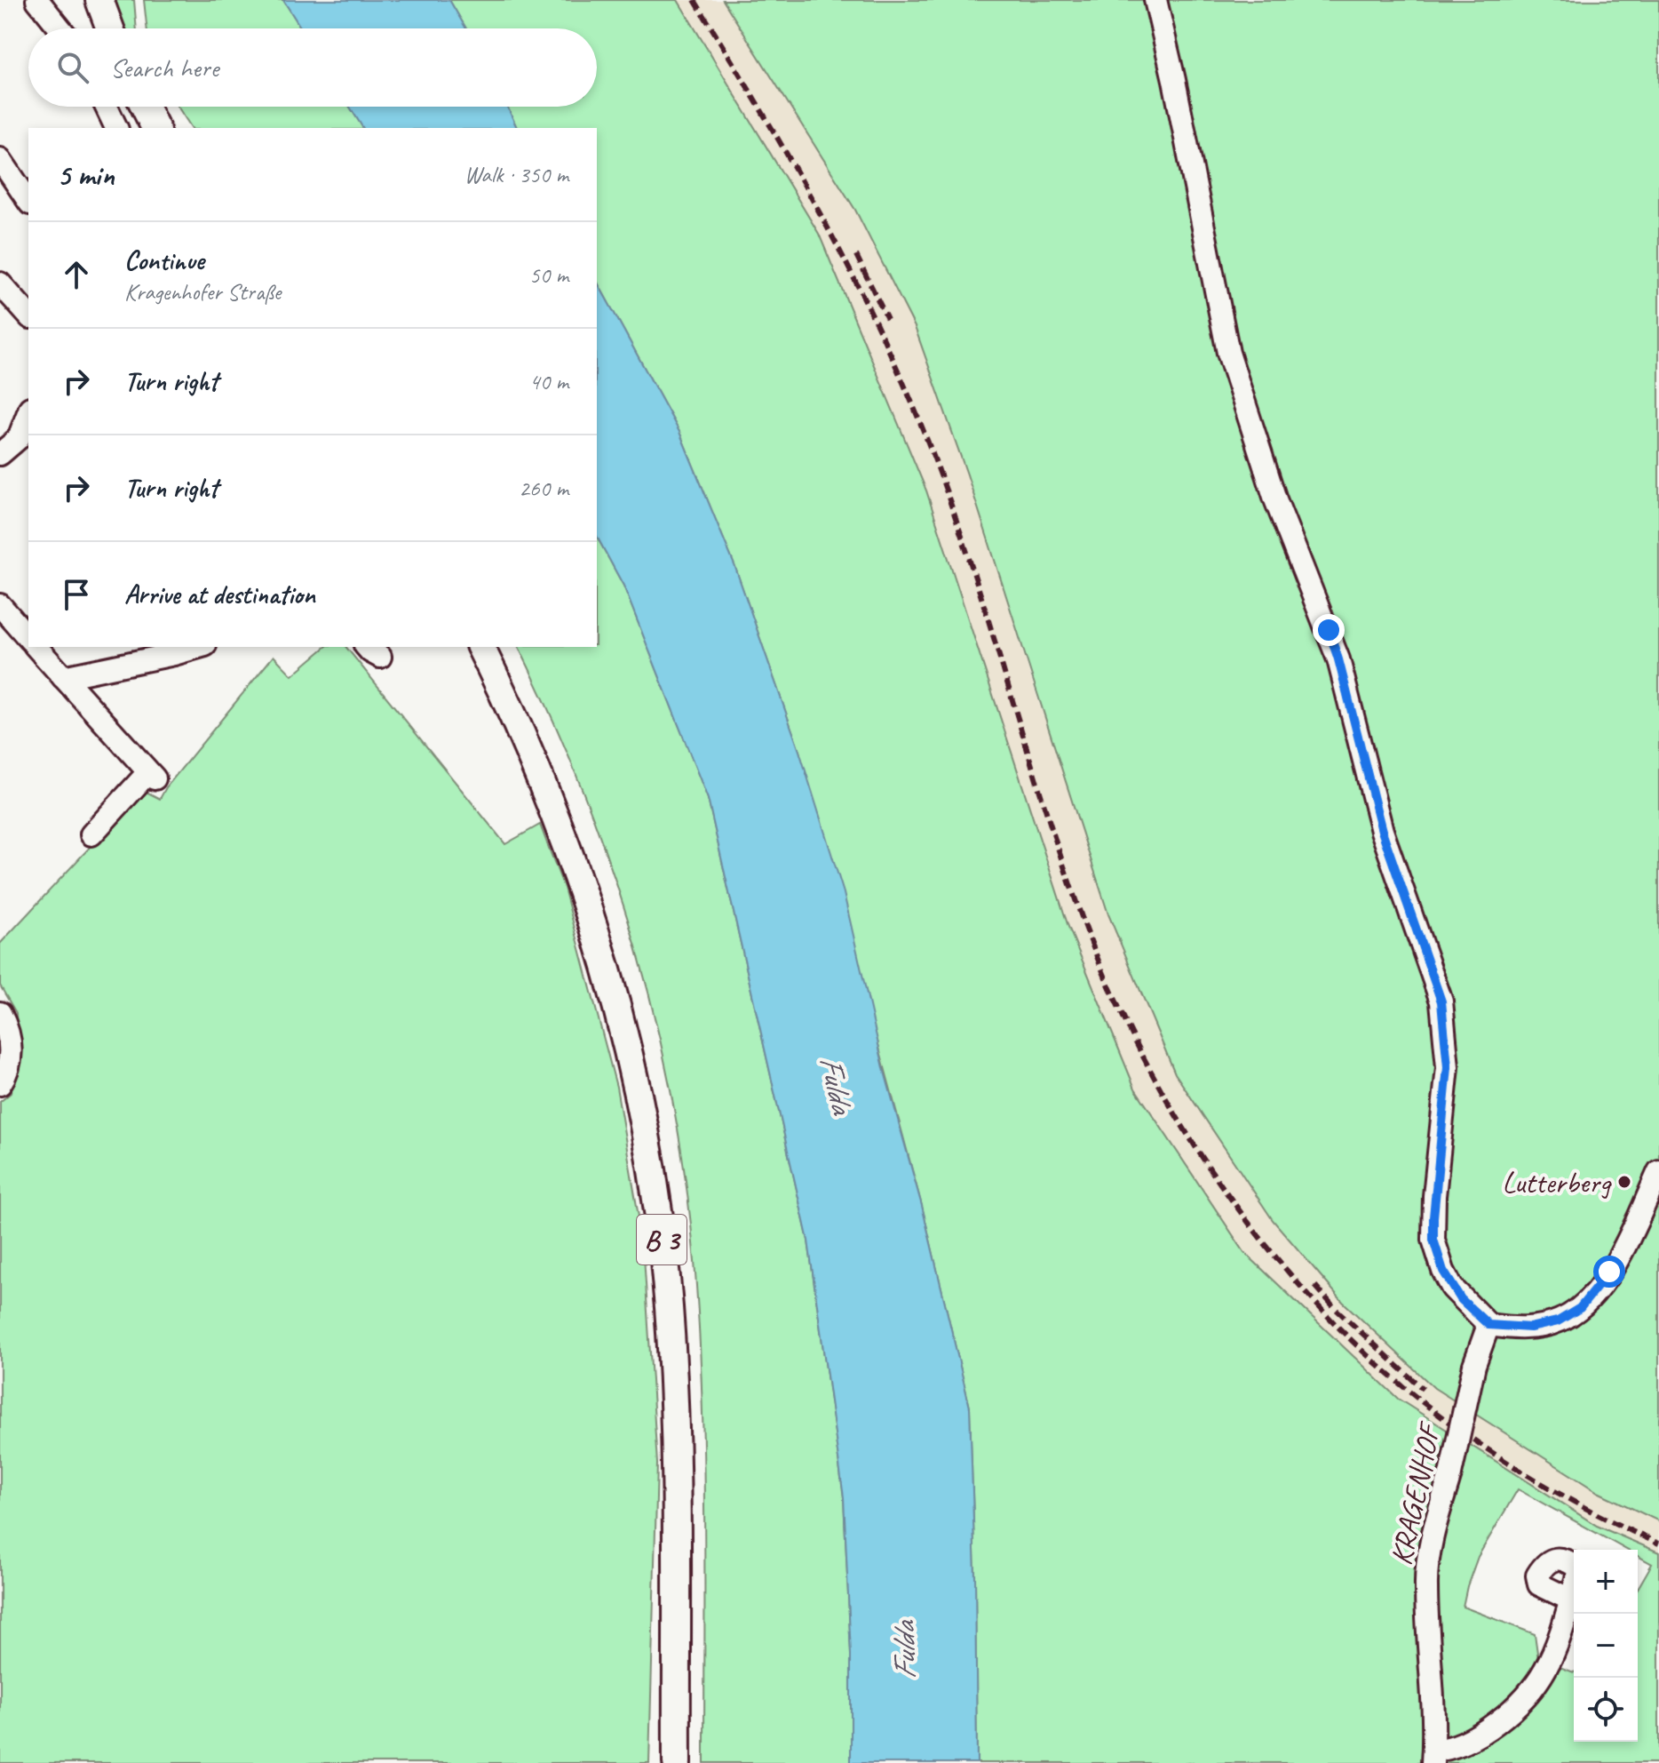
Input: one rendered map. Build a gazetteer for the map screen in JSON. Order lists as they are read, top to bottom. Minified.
{"streets":{"main road":["B 3"],"street":["KRAGENHOF"]},"water":["Fulda"],"places":["Lutterberg"],"page":{"search":"Search here","heading":["5 min","Walk · 350 m"],"list":[["Continue","Kragenhofer Straße","50 m"],["Turn right","40 m"],["Turn right","260 m"],"Arrive at destination"],"map_buttons":["+","−"]}}
